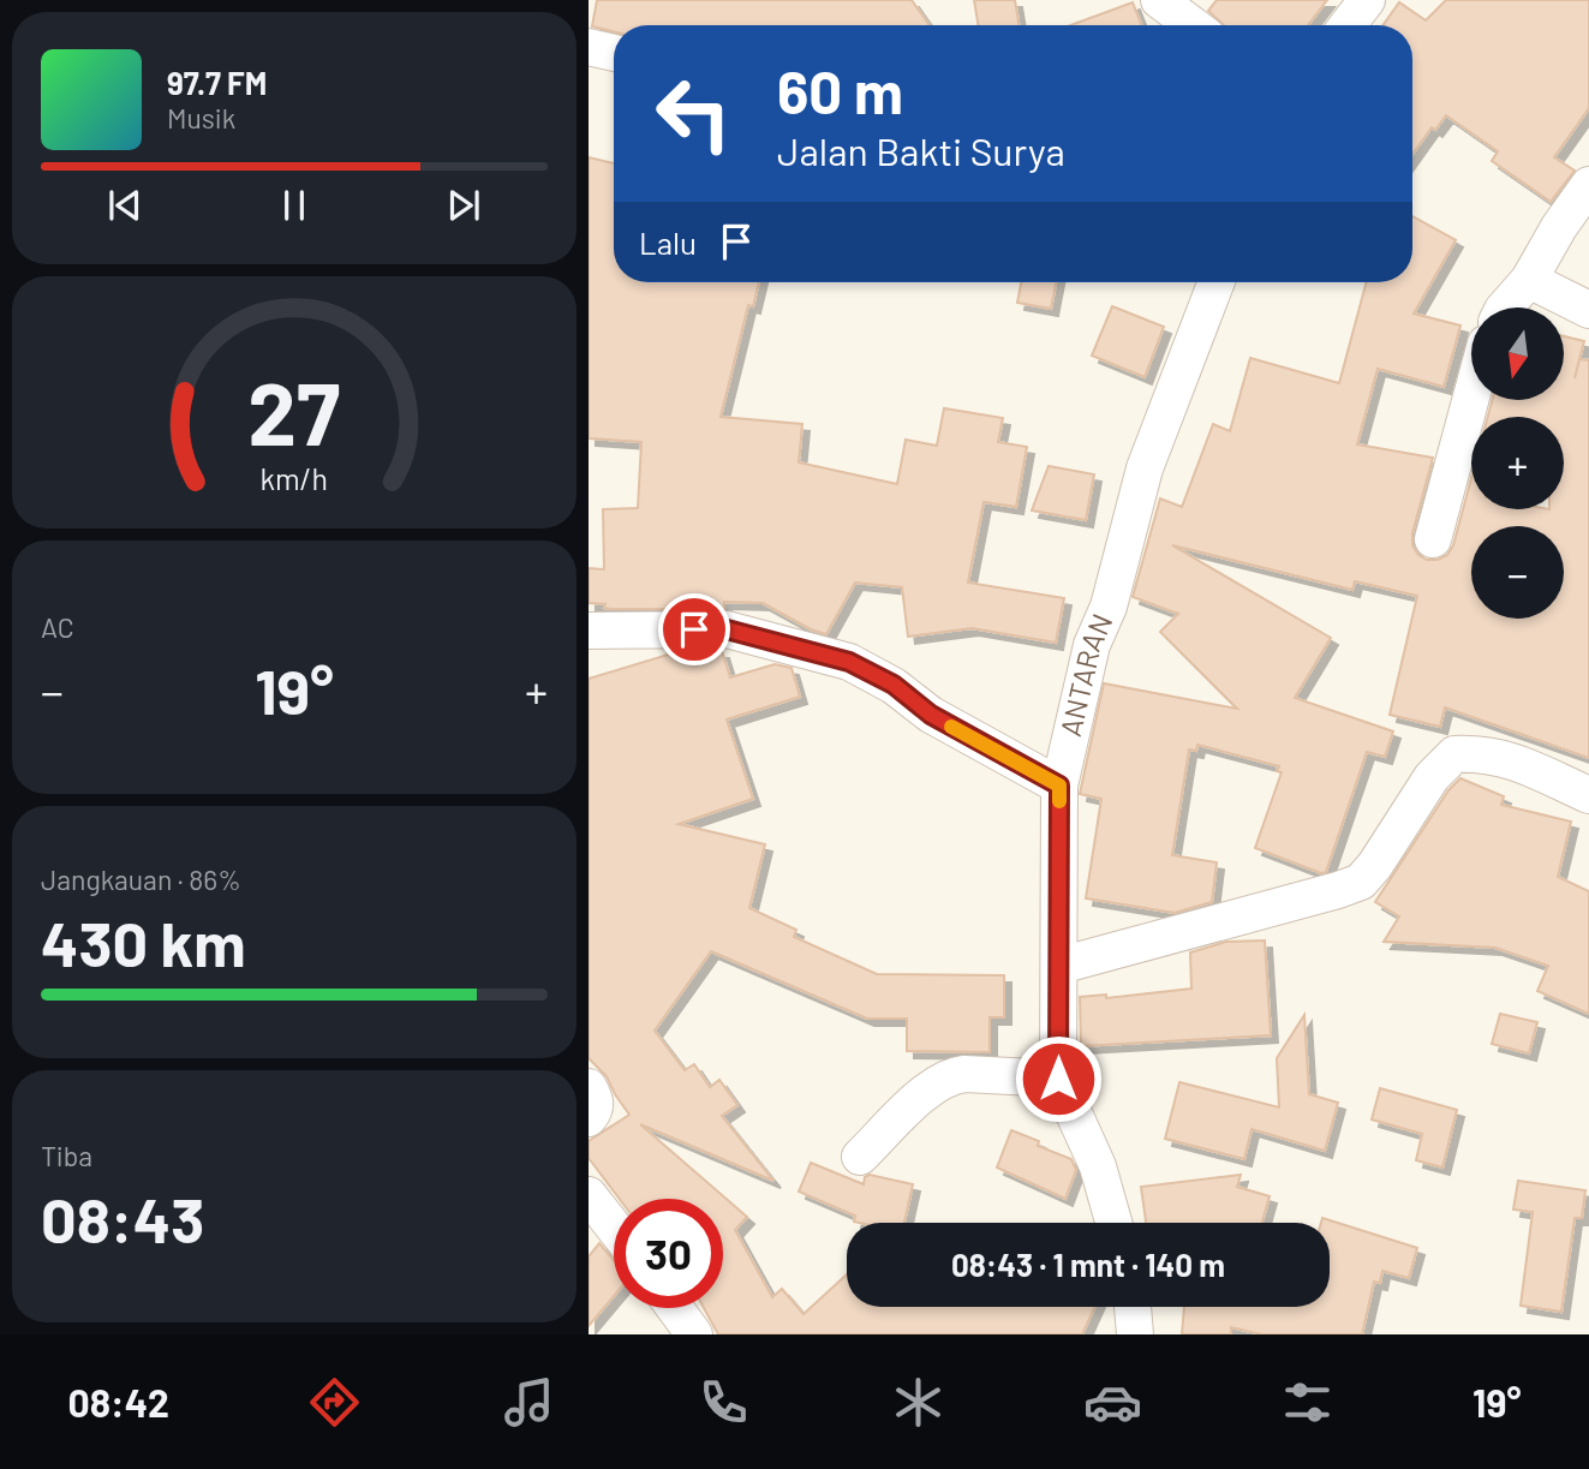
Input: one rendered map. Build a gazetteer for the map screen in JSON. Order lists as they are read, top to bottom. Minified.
{"streets":{"street":["ANTARAN"]},"north":"bottom","page":{"turn":["60 m","Jalan Bakti Surya"],"song":["97.7 FM","Musik"],"then":"Lalu","map_buttons":["+","−"],"tile":["AC",["Jangkauan · 86%","430 km"],["Tiba","08:43"]],"heat":["−","19°","+"],"limit":"30","trip":"08:43 · 1 mnt · 140 m","tabs":["08:42","19°"],"gauge":["27","km/h"]}}
